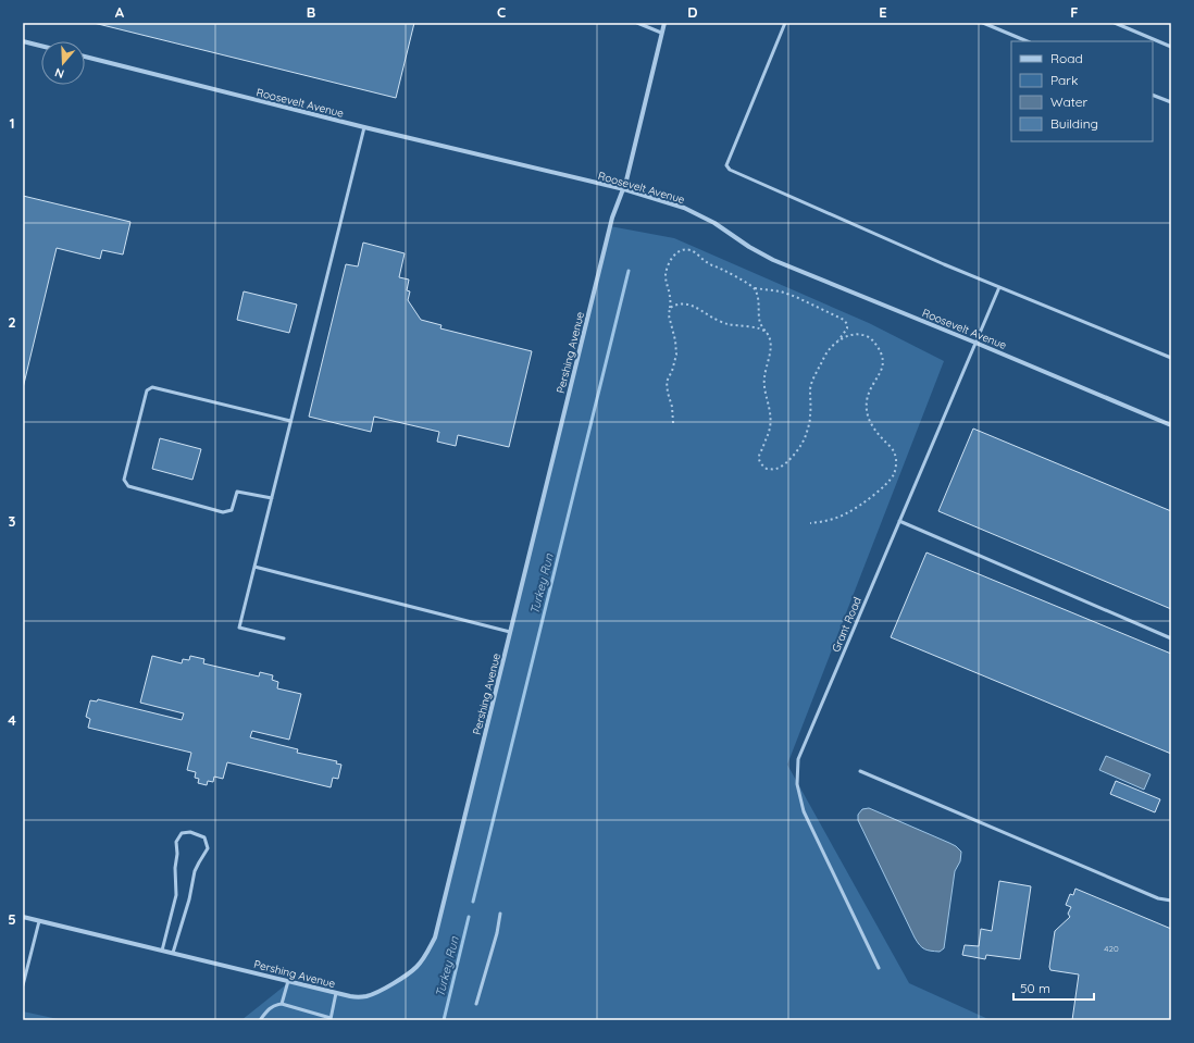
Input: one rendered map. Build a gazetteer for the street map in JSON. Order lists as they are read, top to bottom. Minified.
{"streets":{"street":["Roosevelt Avenue","Pershing Avenue"],"lane":["Grant Road"]},"crossings":[["Roosevelt Avenue","Pershing Avenue"],["Roosevelt Avenue","Grant Road"]],"water":["Turkey Run"],"house_numbers":["420"],"legend":["Road","Park","Water","Building"],"scale_bar":"50 m","north":"bottom","grid":{"columns":["A","B","C","D","E","F"],"rows":["1","2","3","4","5"]}}
